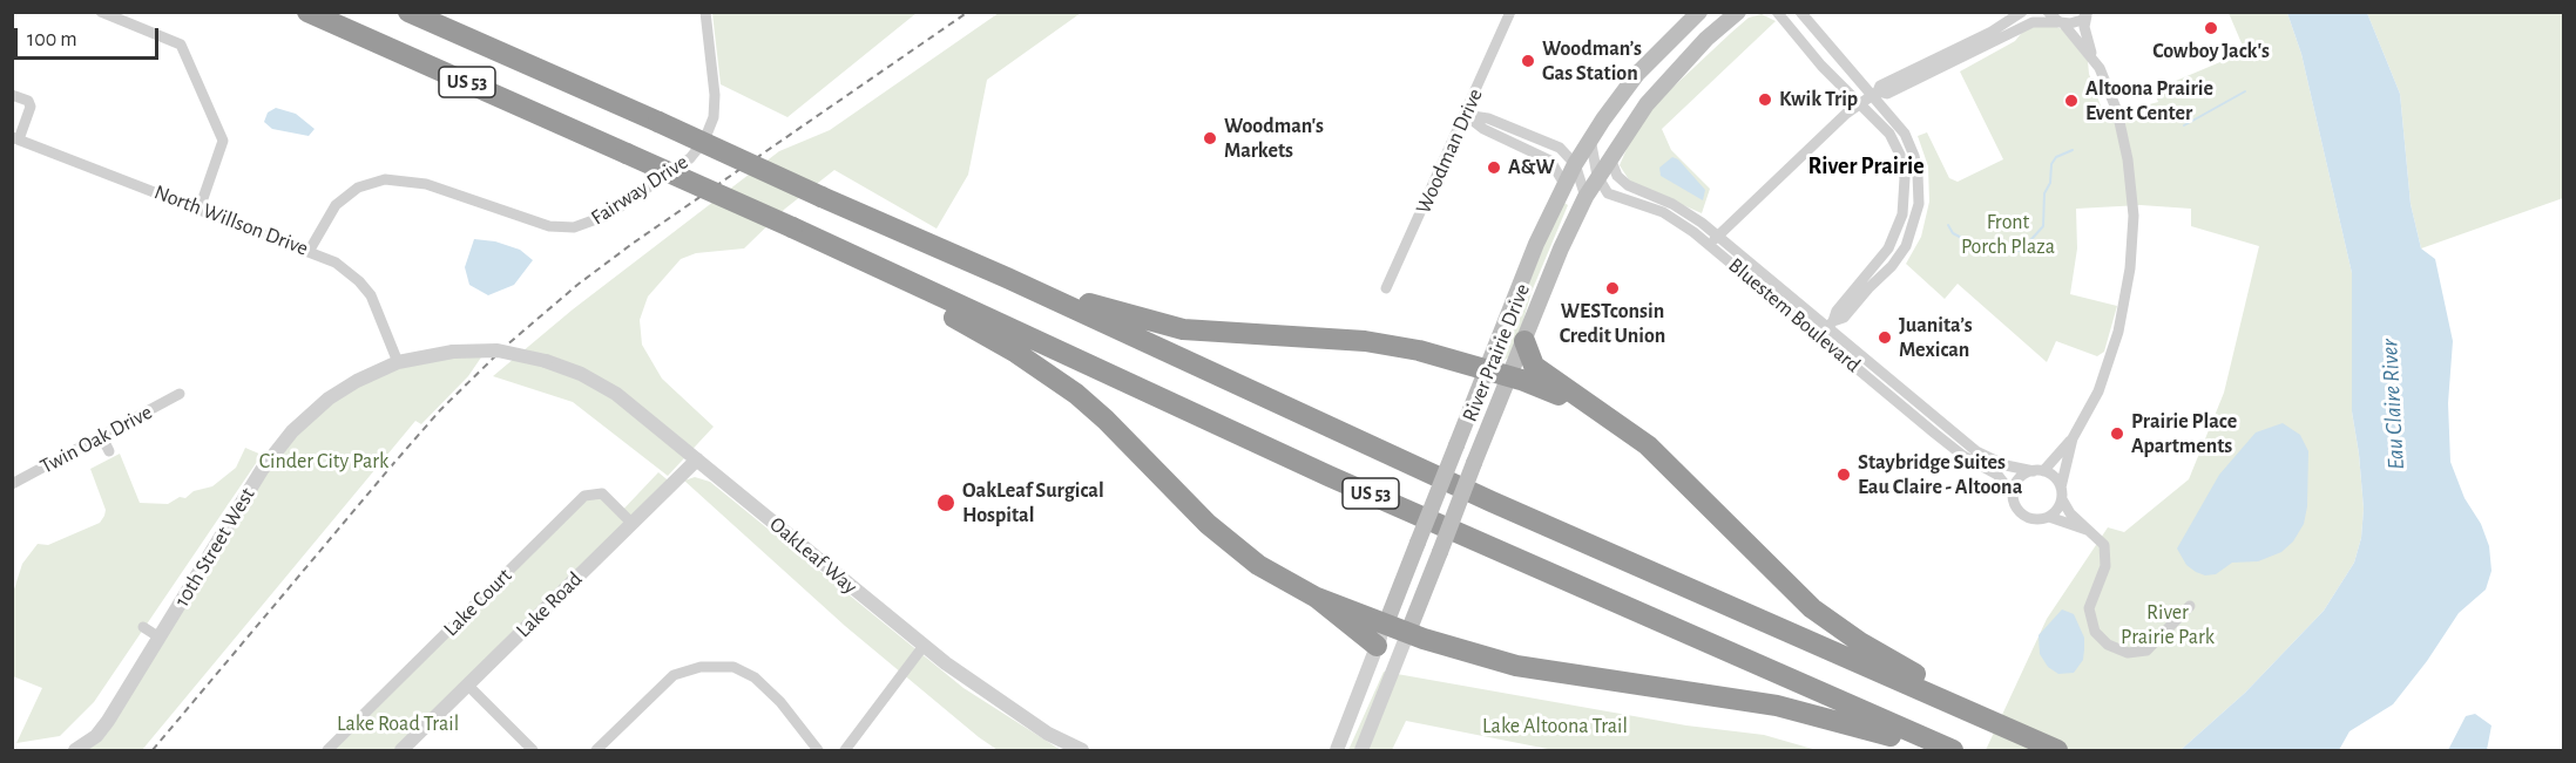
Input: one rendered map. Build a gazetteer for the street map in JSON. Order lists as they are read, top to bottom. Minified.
{"streets":{"highway":["US 53"],"main road":["River Prairie Drive"],"street":["Woodman Drive","Fairway Drive","North Willson Drive","Bluestem Boulevard","Twin Oak Drive","10th Street West","OakLeaf Way","Lake Court","Lake Road"]},"crossings":[["Fairway Drive","North Willson Drive"],["North Willson Drive","10th Street West"],["Bluestem Boulevard","River Prairie Drive"],["10th Street West","OakLeaf Way"],["OakLeaf Way","Lake Road"],["Lake Court","Lake Road"]],"districts":["River Prairie"],"water":["Eau Claire River"],"parks":["Front Porch Plaza","Cinder City Park","River Prairie Park","Lake Road Trail","Lake Altoona Trail"],"places":["Cowboy Jack's","Woodman’s Gas Station","Kwik Trip","Altoona Prairie Event Center","Woodman's Markets","A&W","WESTconsin Credit Union","Juanita’s Mexican","Prairie Place Apartments","Staybridge Suites Eau Claire - Altoona","OakLeaf Surgical Hospital"],"scale_bar":"100 m"}
